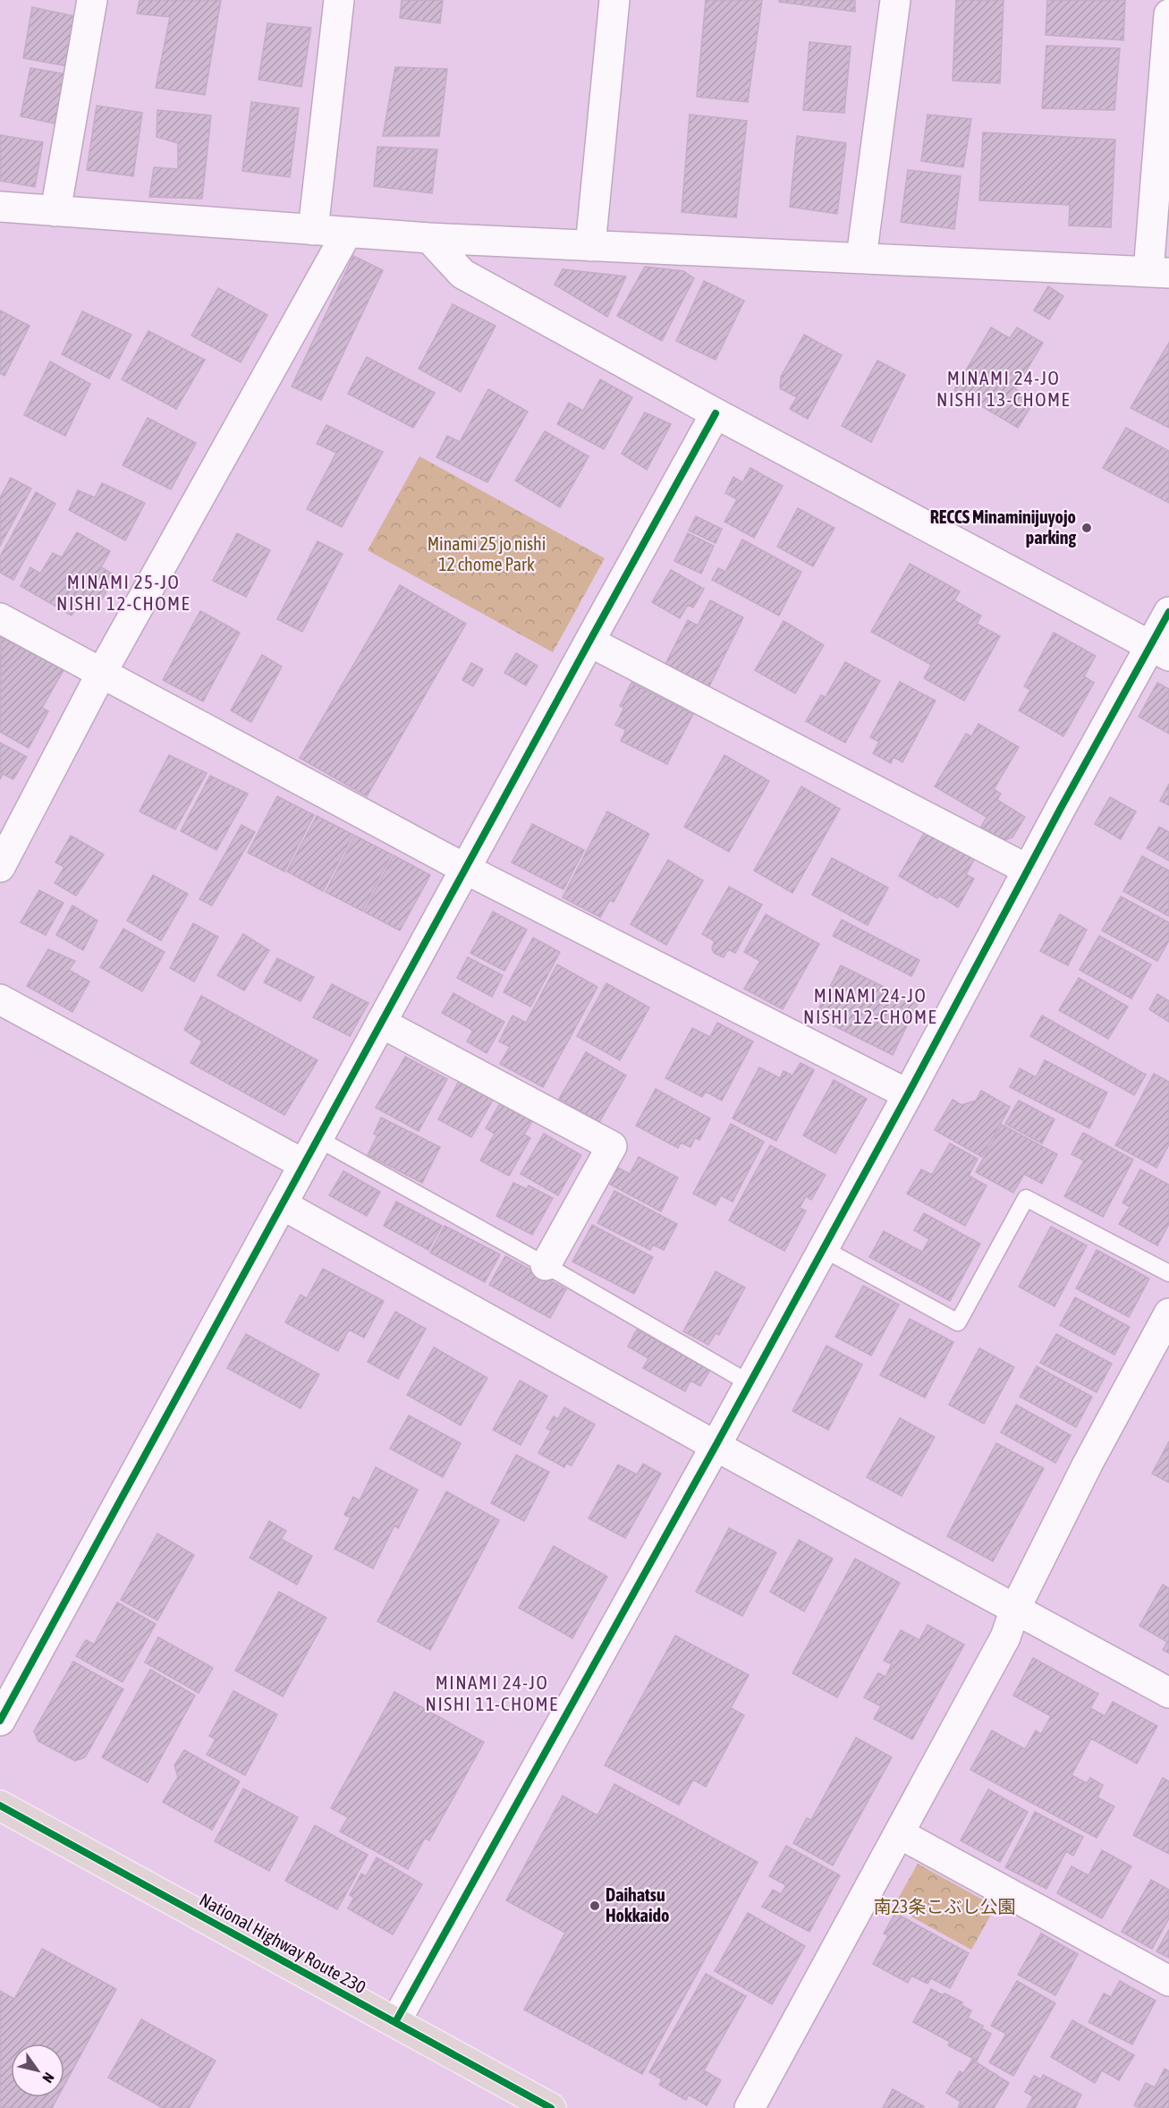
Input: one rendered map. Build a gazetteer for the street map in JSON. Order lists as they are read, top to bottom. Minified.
{"streets":{"highway":["National Highway Route 230"]},"districts":["MINAMI 24-JO NISHI 13-CHOME","MINAMI 25-JO NISHI 12-CHOME","MINAMI 24-JO NISHI 12-CHOME","MINAMI 24-JO NISHI 11-CHOME"],"parks":["Minami 25 jo nishi 12 chome Park","南23条こぶし公園"],"places":["RECCS Minaminijuyojo parking","Daihatsu Hokkaido"],"north":"bottom right"}
